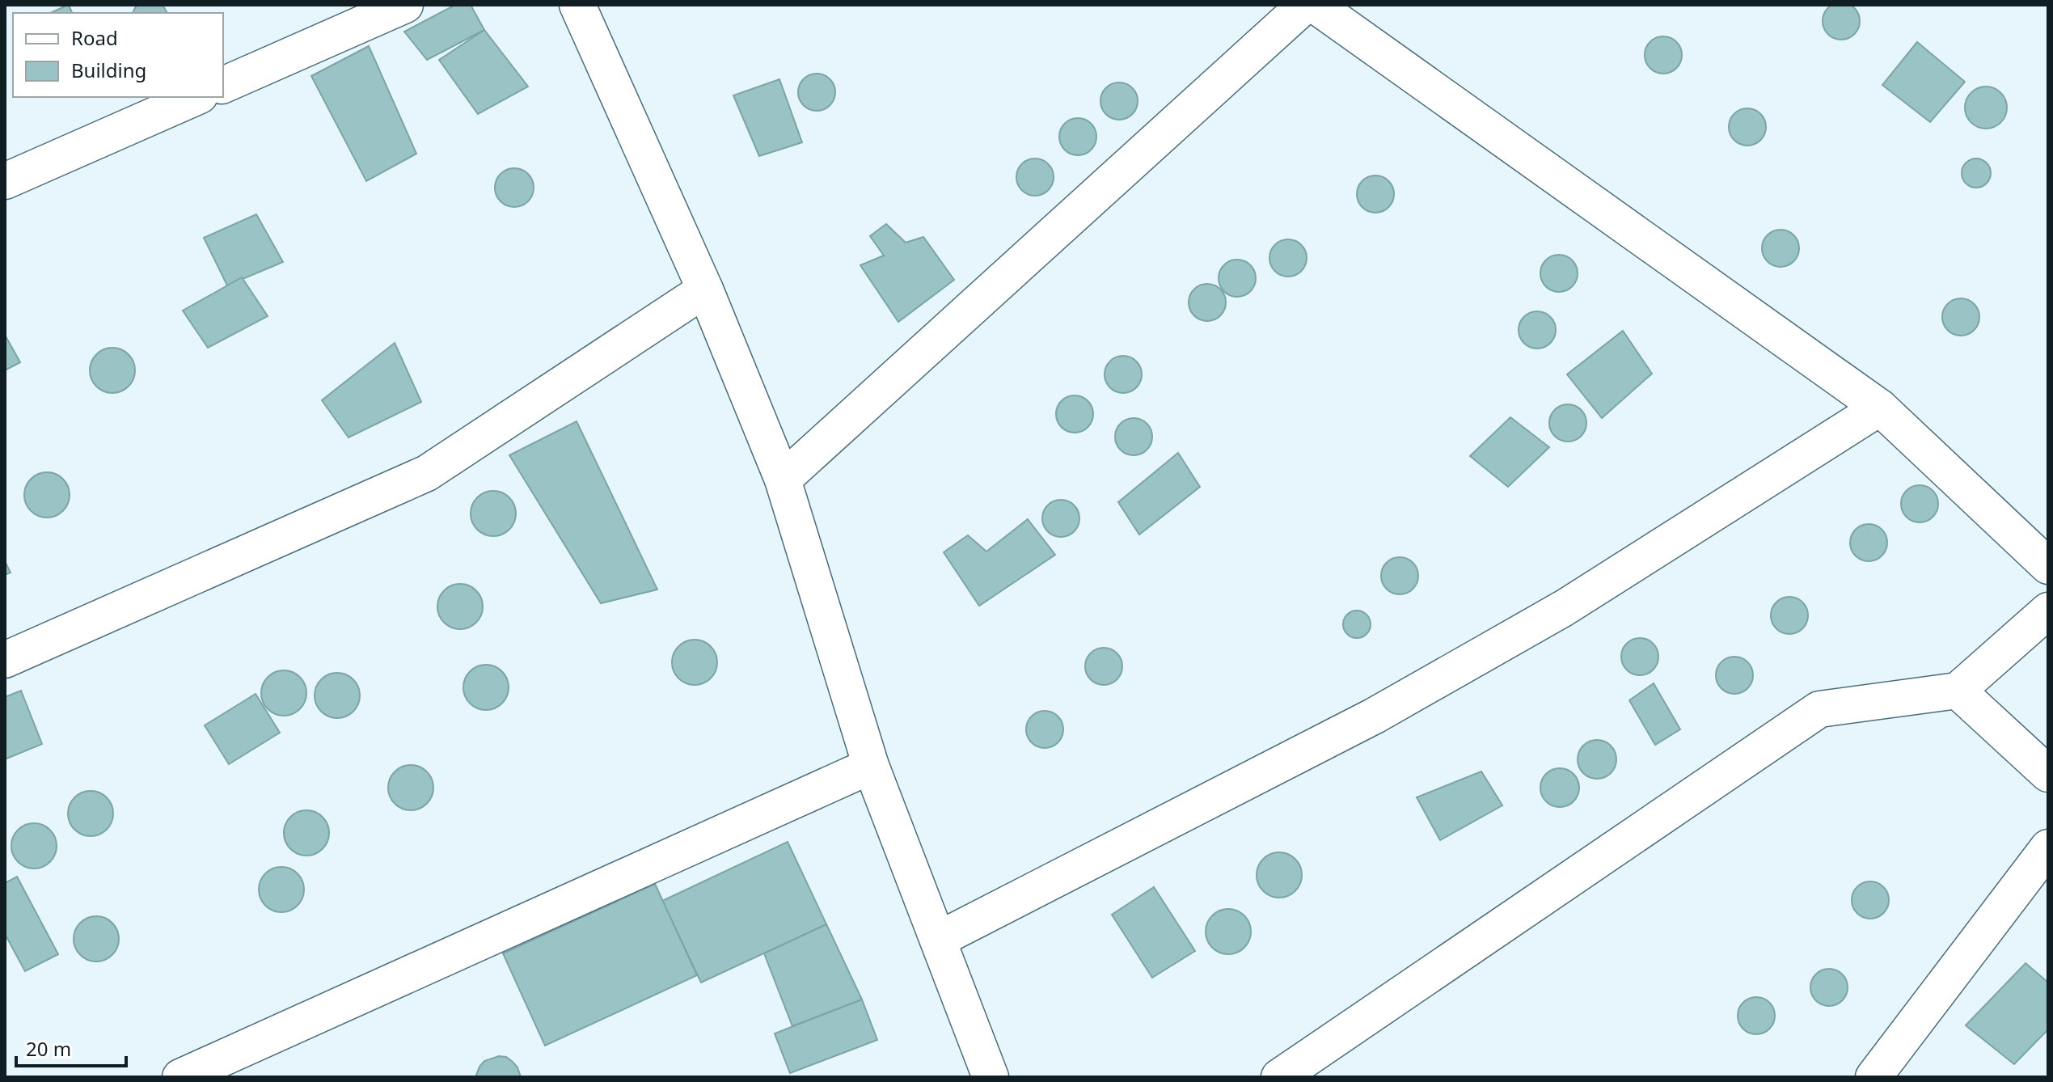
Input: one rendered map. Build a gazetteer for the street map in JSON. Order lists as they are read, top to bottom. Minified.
{"legend":["Road","Building"],"scale_bar":"20 m"}
